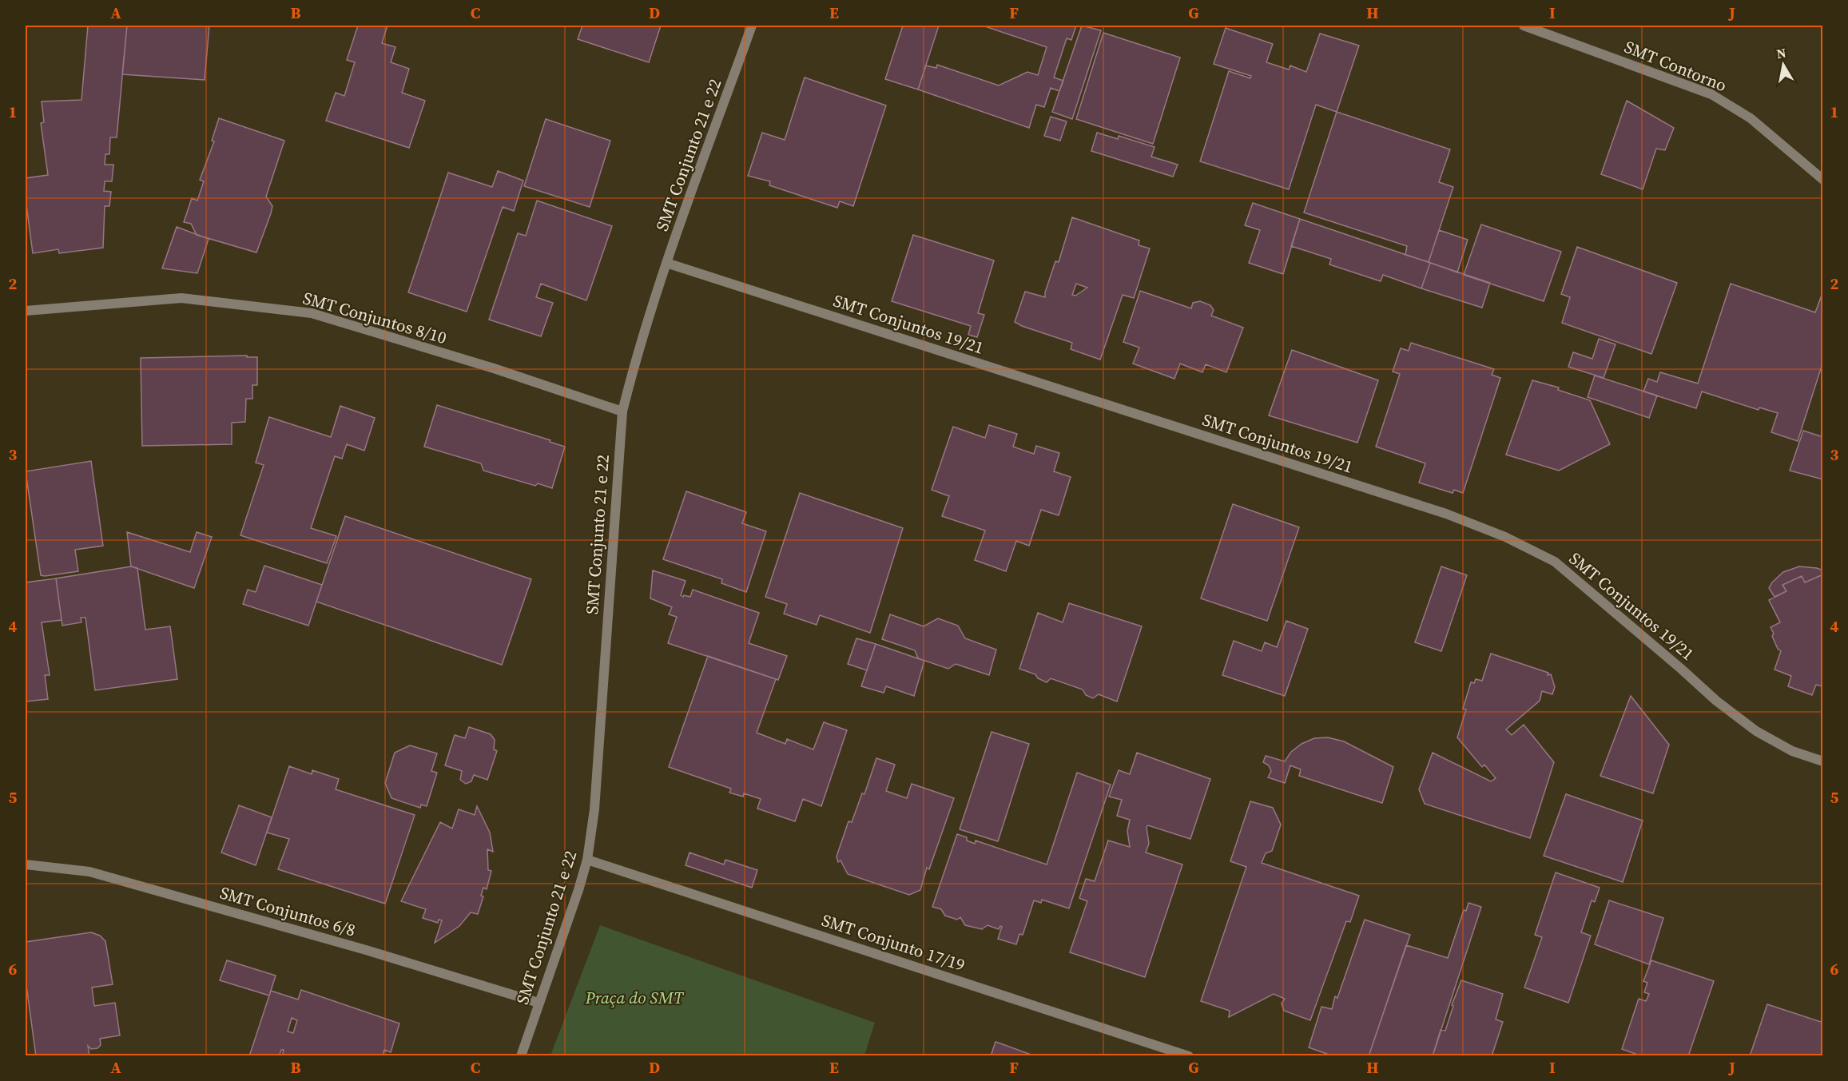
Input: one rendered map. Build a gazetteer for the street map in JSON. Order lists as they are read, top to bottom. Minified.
{"streets":{"street":["SMT Contorno","SMT Conjunto 21 e 22","SMT Conjuntos 8/10","SMT Conjuntos 19/21","SMT Conjuntos 6/8","SMT Conjunto 17/19"]},"crossings":[["SMT Conjunto 21 e 22","SMT Conjuntos 8/10"],["SMT Conjunto 21 e 22","SMT Conjuntos 19/21"],["SMT Conjunto 21 e 22","SMT Conjuntos 6/8"],["SMT Conjunto 21 e 22","SMT Conjunto 17/19"]],"parks":["Praça do SMT"],"north":"top","grid":{"columns":["A","B","C","D","E","F","G","H","I","J"],"rows":["1","2","3","4","5","6"]}}
